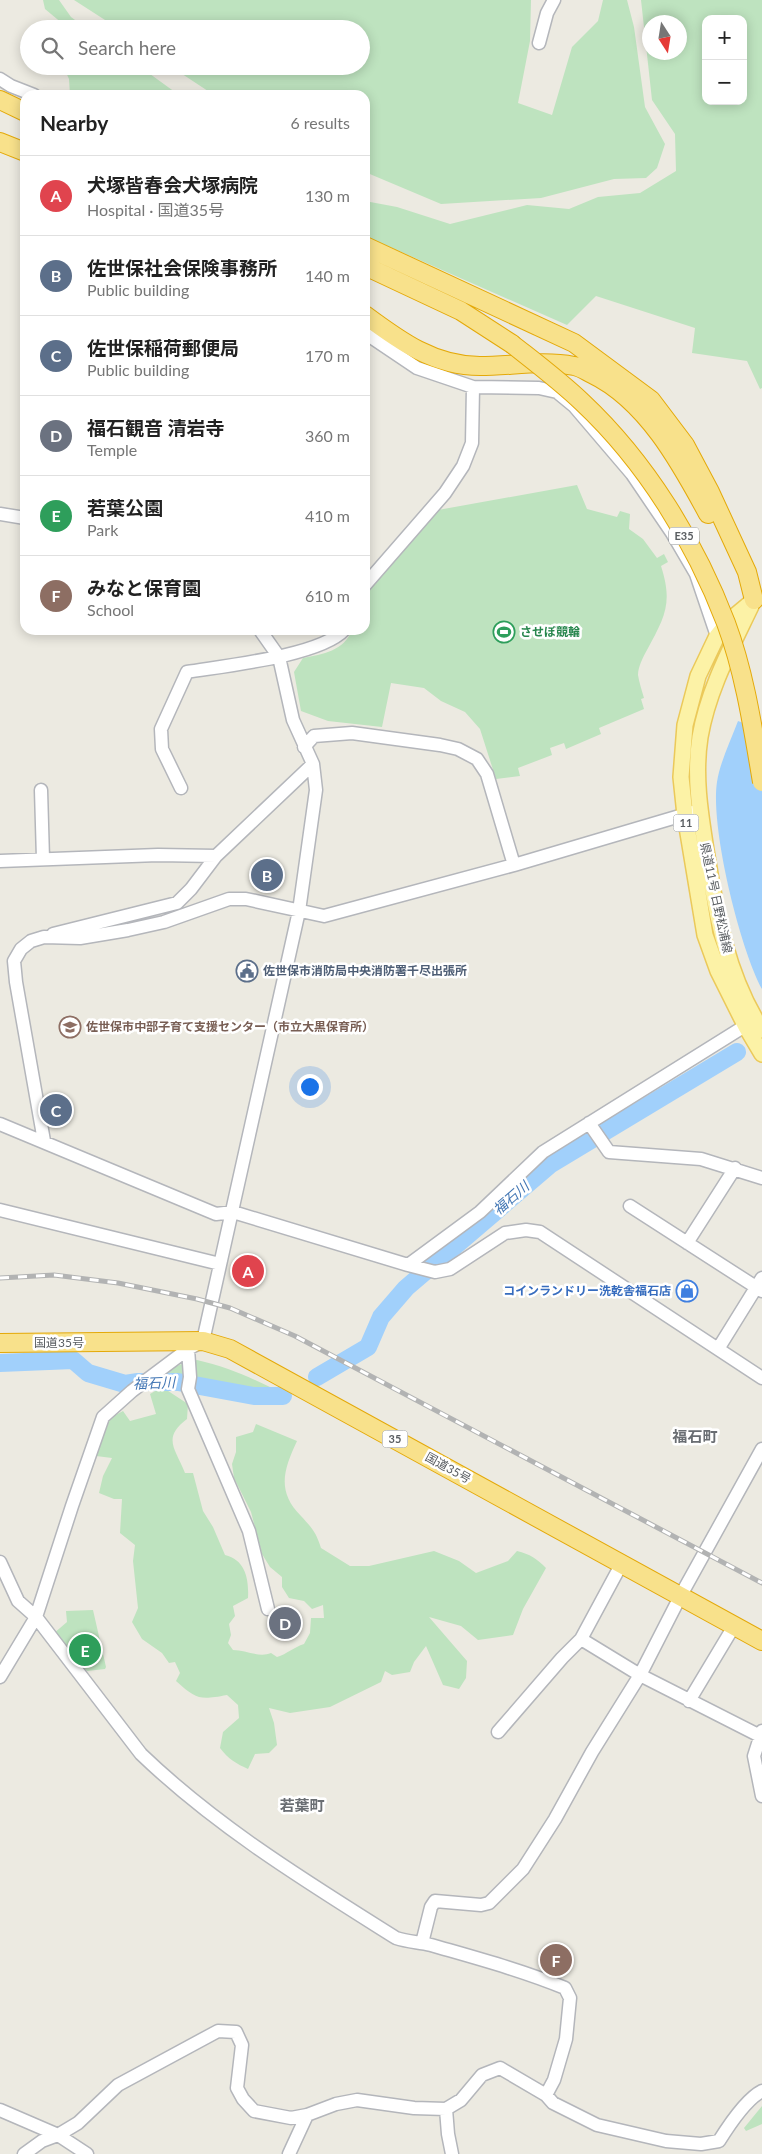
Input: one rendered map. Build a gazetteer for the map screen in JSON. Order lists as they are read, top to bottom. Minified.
{"streets":{"highway":["E35","国道35号","35"],"main road":["11","県道11号 日野松浦線"]},"districts":["福石町","若葉町"],"water":["福石川"],"places":{"sports":["させぼ競輪"],"public building":["佐世保市消防局中央消防署千尽出張所"],"school or university":["佐世保市中部子育て支援センター（市立大黒保育所）"],"shop":["コインランドリー洗乾舎福石店"]},"north":"bottom","page":{"map_buttons":["+","−"],"search":"Search here","heading":["Nearby","6 results"],"list":[{"mark":"A","name":"犬塚皆春会犬塚病院","note":"Hospital · 国道35号","value":"130 m"},{"mark":"B","name":"佐世保社会保険事務所","note":"Public building","value":"140 m"},{"mark":"C","name":"佐世保稲荷郵便局","note":"Public building","value":"170 m"},{"mark":"D","name":"福石観音 清岩寺","note":"Temple","value":"360 m"},{"mark":"E","name":"若葉公園","note":"Park","value":"410 m"},{"mark":"F","name":"みなと保育園","note":"School","value":"610 m"}],"pins":["B","C","A","D","E","F"]}}
